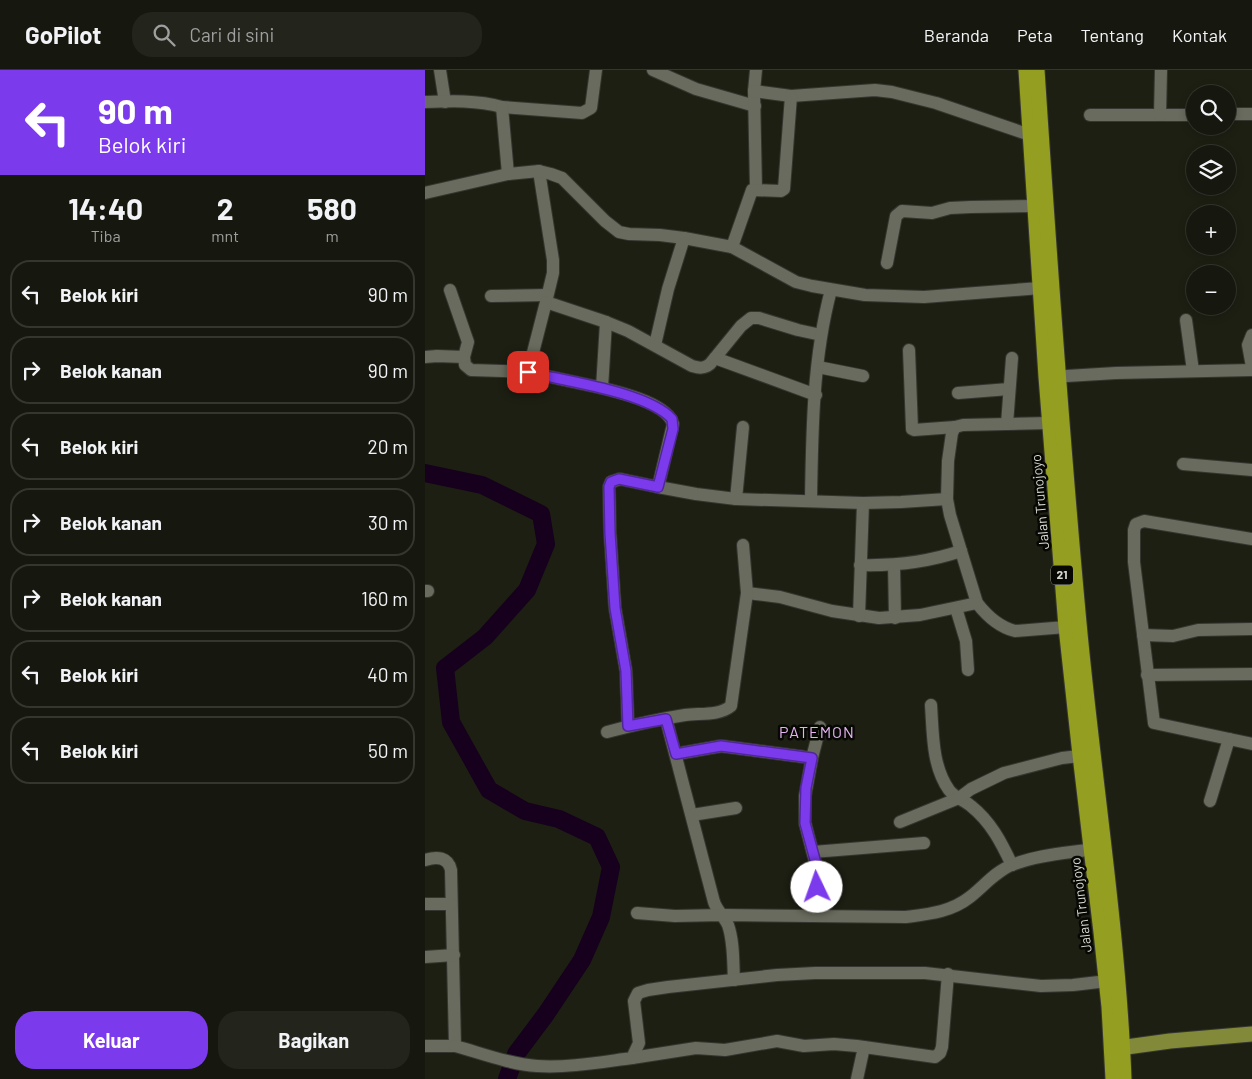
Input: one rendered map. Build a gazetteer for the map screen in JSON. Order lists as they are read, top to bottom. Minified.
{"streets":{"highway":["Jalan Trunojoyo","21"]},"districts":["PATEMON"],"page":{"header":"GoPilot","search":"Cari di sini","nav":["Beranda","Peta","Tentang","Kontak"],"turn":["90 m","Belok kiri"],"map_buttons":["+","−"],"eta":["14:40","Tiba","2","mnt","580","m"],"list":[{"name":"Belok kiri","value":"90 m"},{"name":"Belok kanan","value":"90 m"},{"name":"Belok kiri","value":"20 m"},{"name":"Belok kanan","value":"30 m"},{"name":"Belok kanan","value":"160 m"},{"name":"Belok kiri","value":"40 m"},{"name":"Belok kiri","value":"50 m"}],"buttons":["Keluar","Bagikan"]}}
